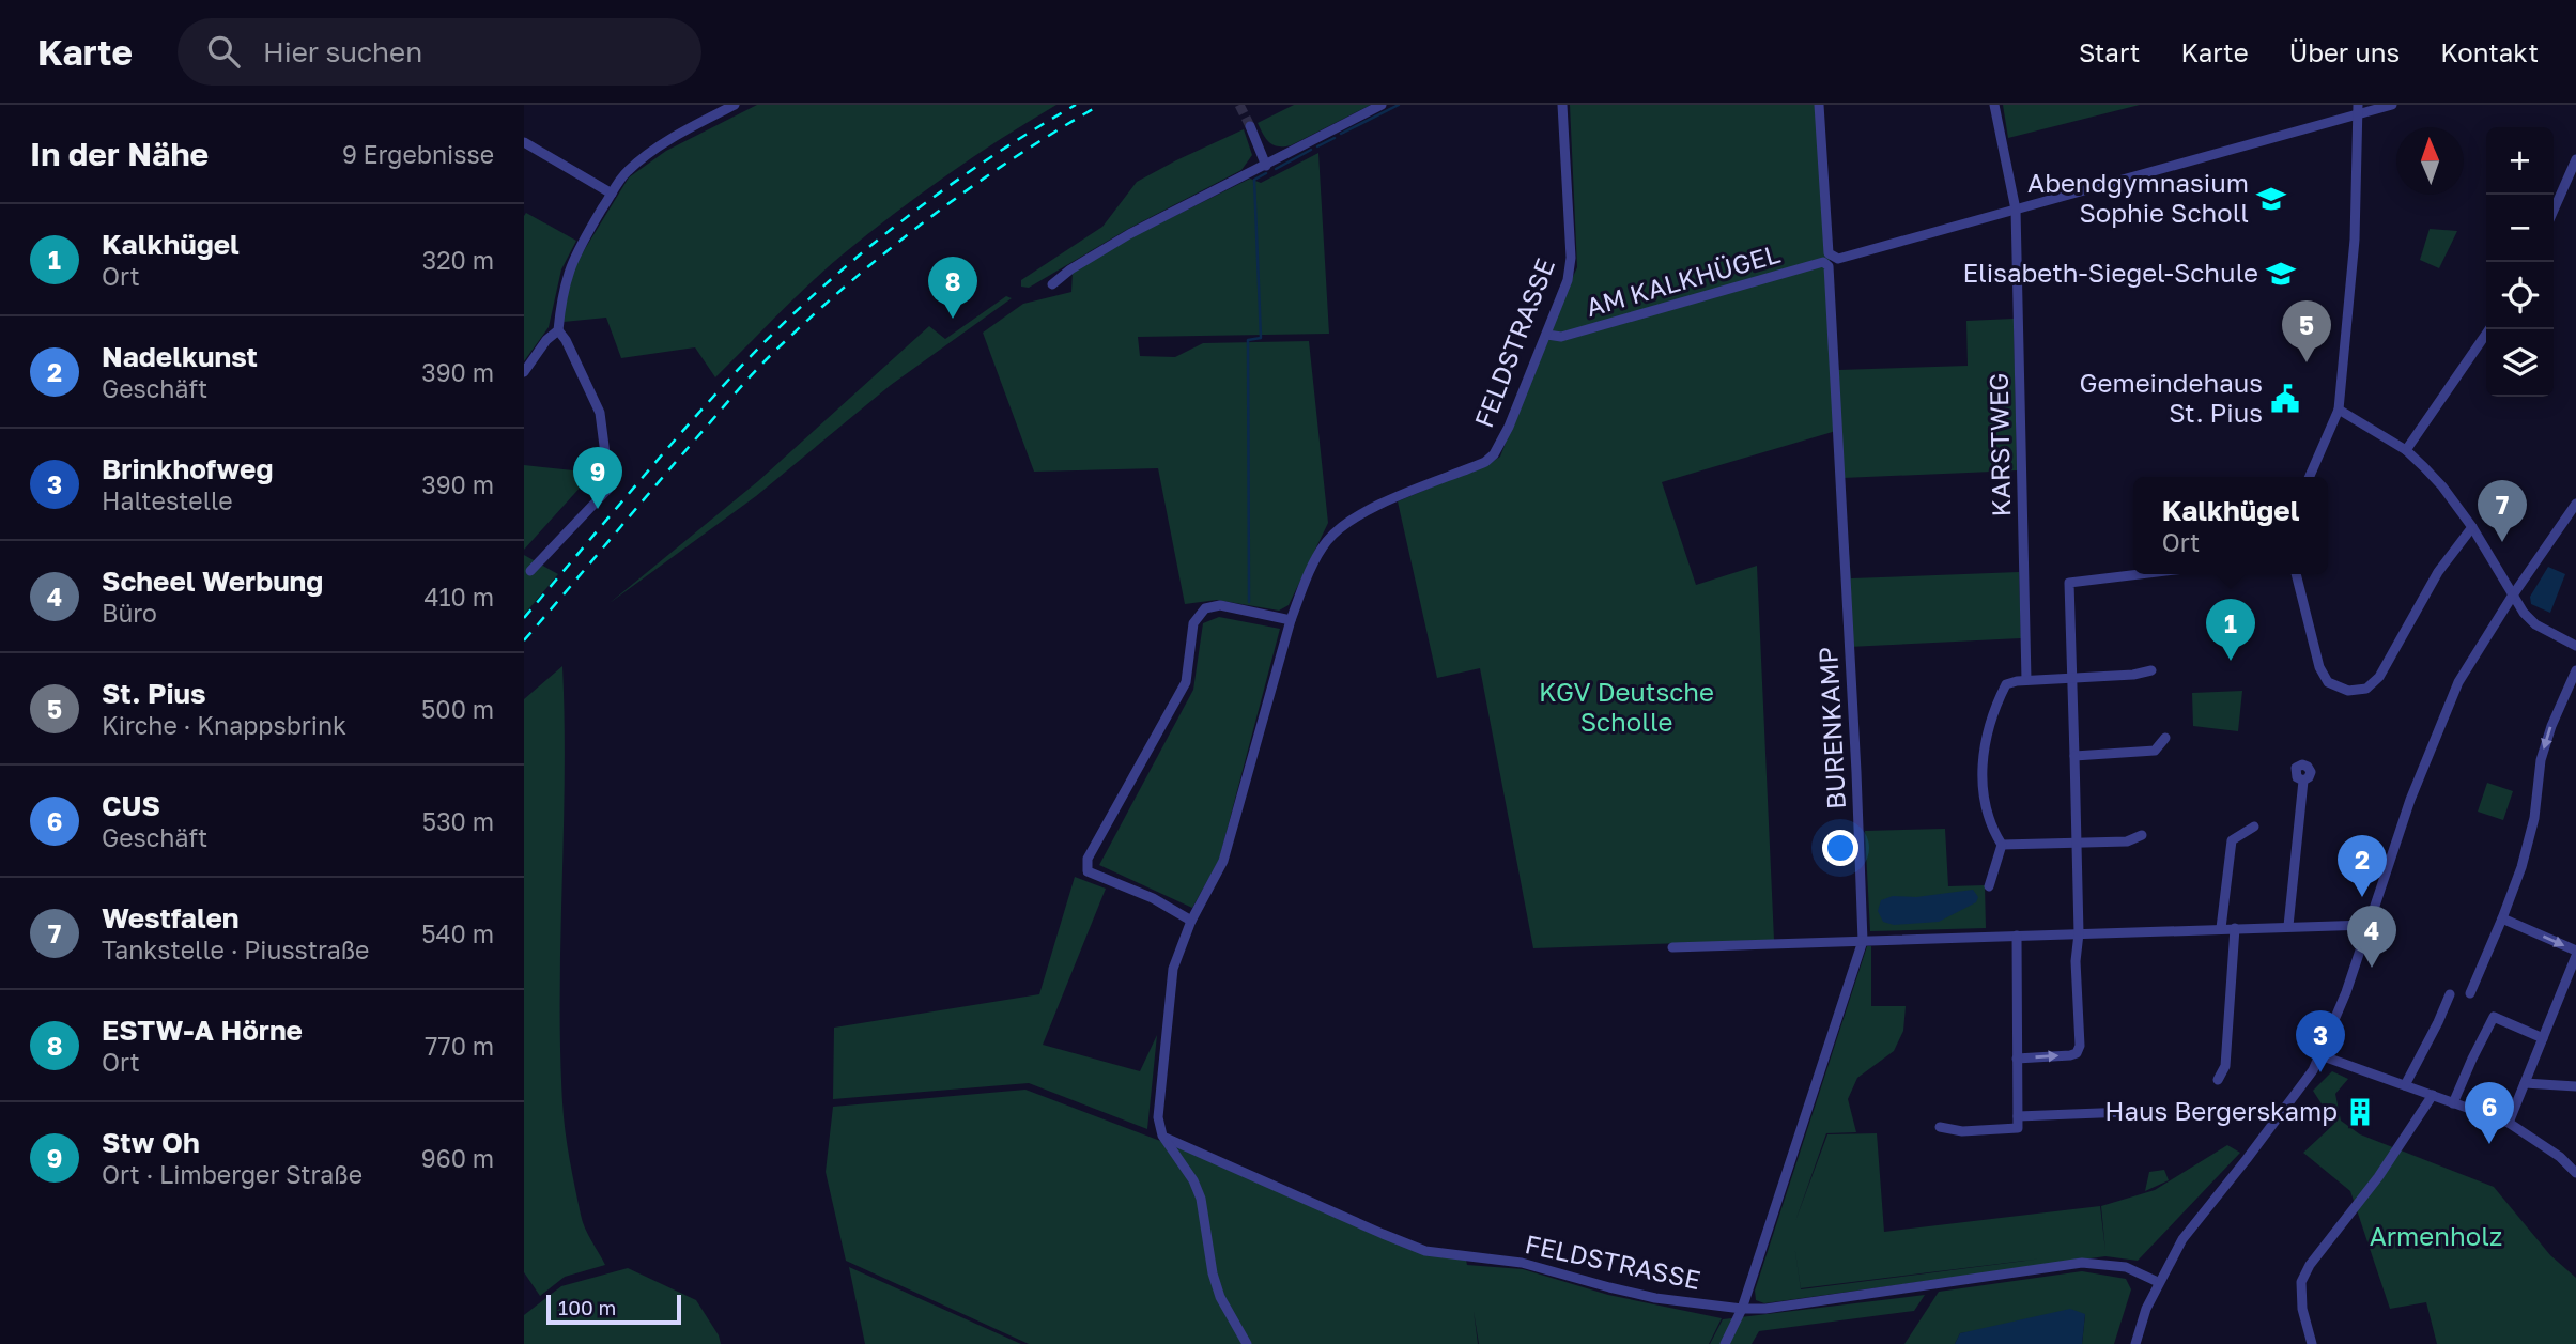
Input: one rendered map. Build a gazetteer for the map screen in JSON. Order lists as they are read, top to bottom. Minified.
{"streets":{"street":["AM KALKHÜGEL","FELDSTRASSE","KARSTWEG","BURENKAMP"]},"crossings":[["AM KALKHÜGEL","FELDSTRASSE"],["AM KALKHÜGEL","KARSTWEG"],["AM KALKHÜGEL","BURENKAMP"],["FELDSTRASSE","BURENKAMP"]],"parks":["KGV Deutsche Scholle","Armenholz"],"places":{"school or university":["Abendgymnasium Sophie Scholl","Elisabeth-Siegel-Schule"],"public building":["Gemeindehaus St. Pius"],"building":["Haus Bergerskamp"]},"scale_bar":"100 m","north":"top","page":{"header":"Karte","search":"Hier suchen","nav":["Start","Karte","Über uns","Kontakt"],"heading":["In der Nähe","9 Ergebnisse"],"map_buttons":["+","−"],"list":[{"mark":"1","name":"Kalkhügel","note":"Ort","value":"320 m"},{"mark":"2","name":"Nadelkunst","note":"Geschäft","value":"390 m"},{"mark":"3","name":"Brinkhofweg","note":"Haltestelle","value":"390 m"},{"mark":"4","name":"Scheel Werbung","note":"Büro","value":"410 m"},{"mark":"5","name":"St. Pius","note":"Kirche · Knappsbrink","value":"500 m"},{"mark":"6","name":"CUS","note":"Geschäft","value":"530 m"},{"mark":"7","name":"Westfalen","note":"Tankstelle · Piusstraße","value":"540 m"},{"mark":"8","name":"ESTW-A Hörne","note":"Ort","value":"770 m"},{"mark":"9","name":"Stw Oh","note":"Ort · Limberger Straße","value":"960 m"}],"pins":["8","5","9","7","1","2","4","3","6"],"popup":["Kalkhügel","Ort"],"scale":"100 m"}}
